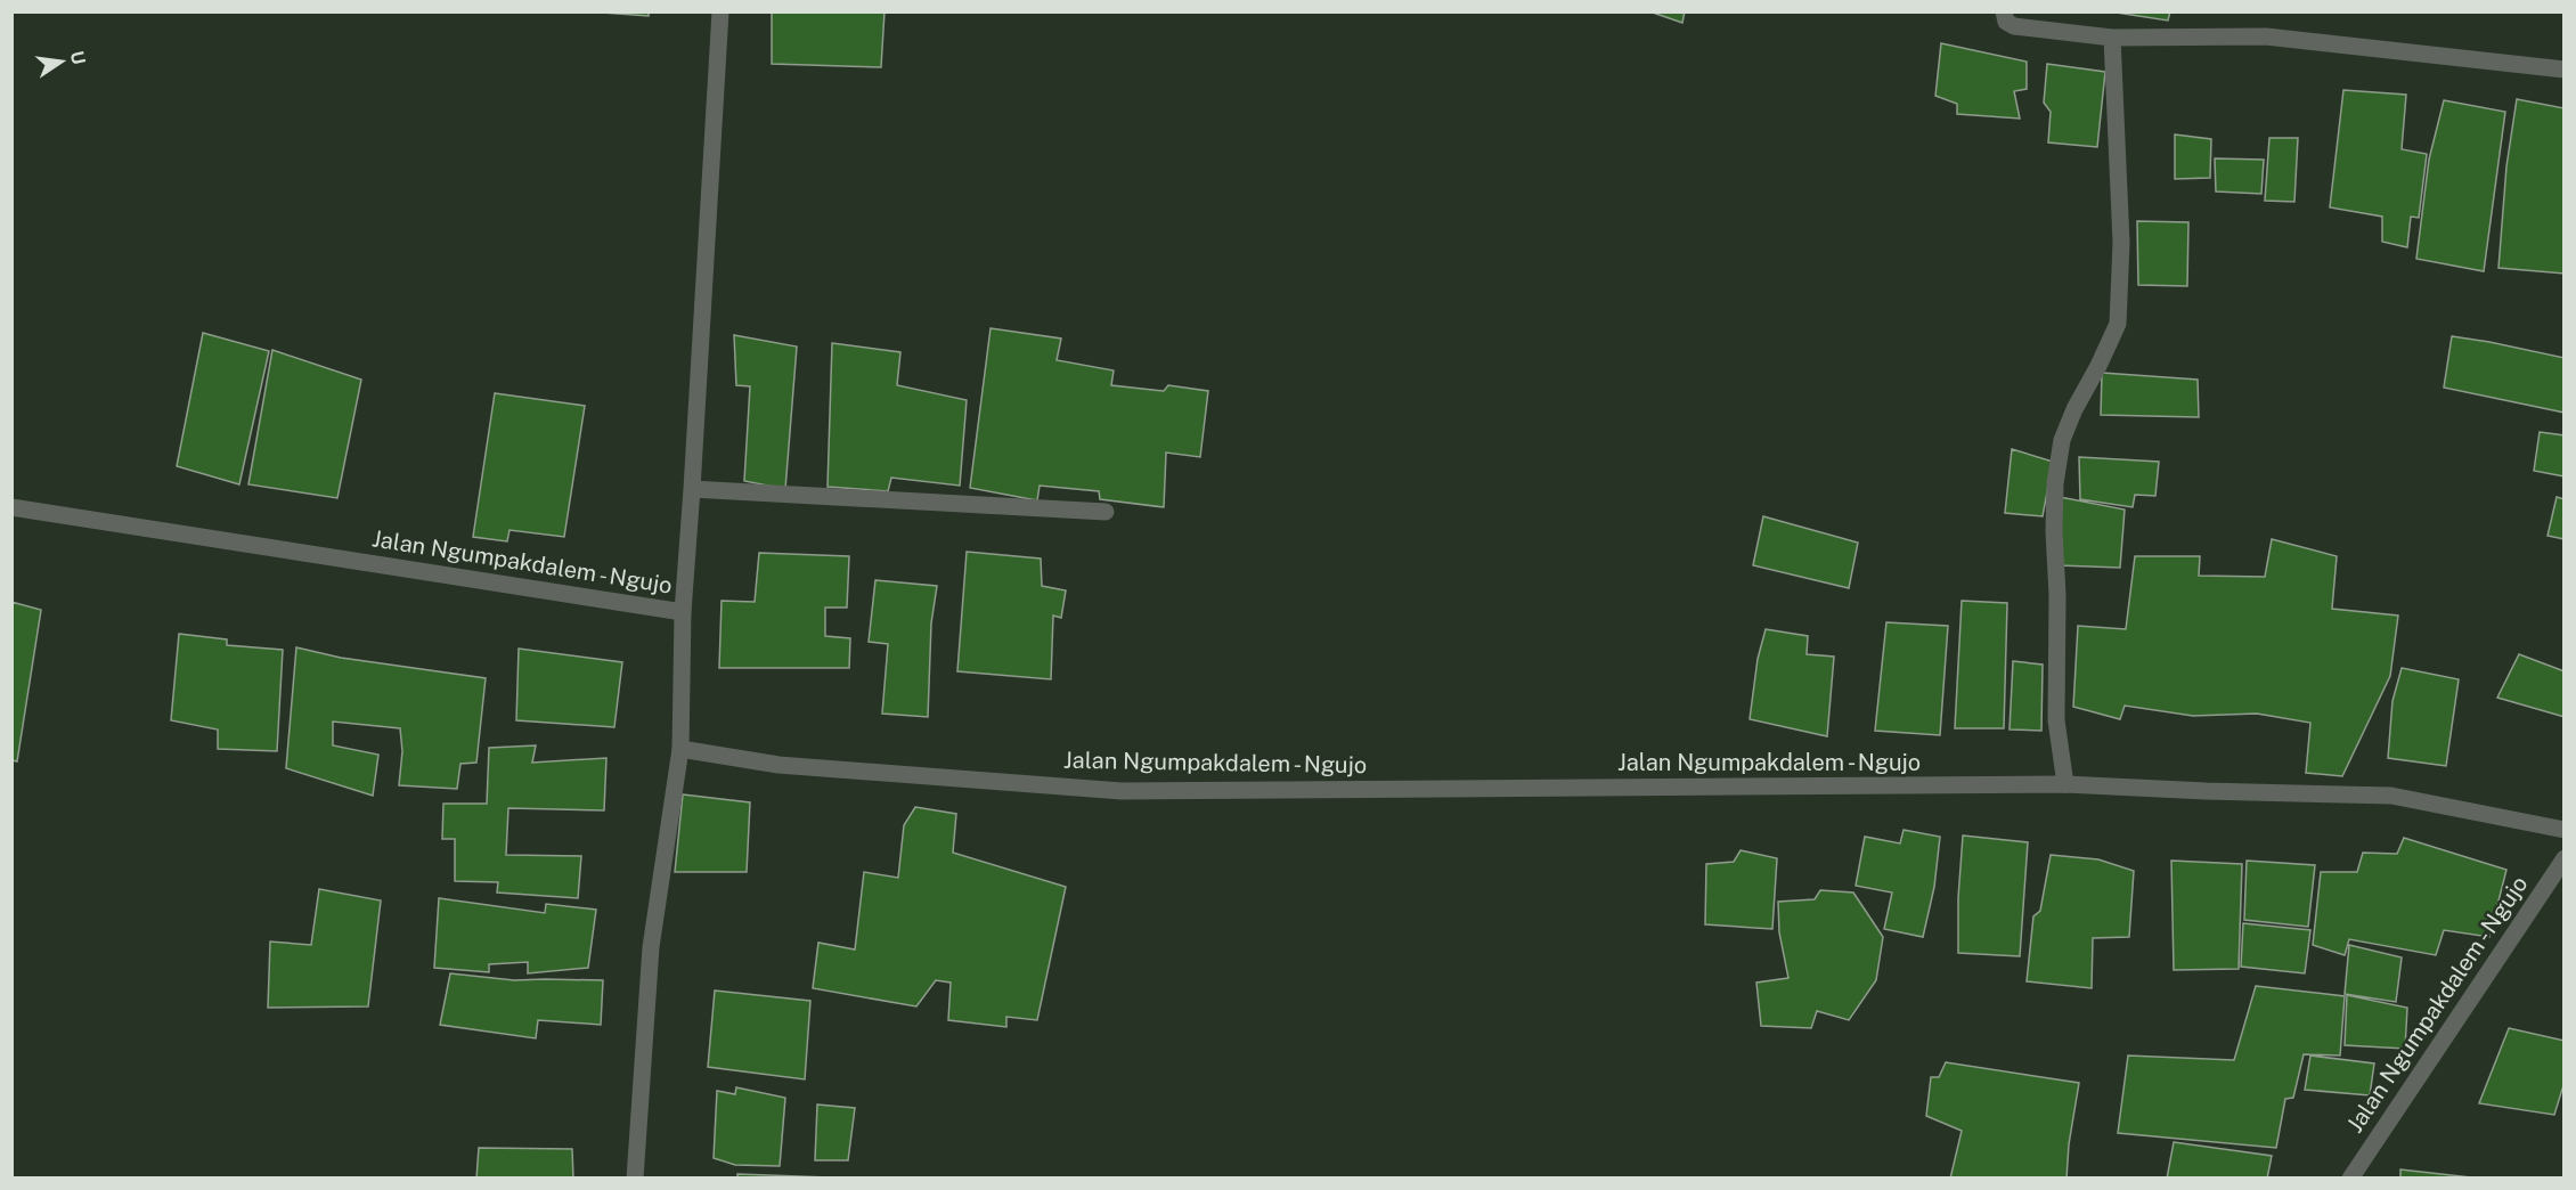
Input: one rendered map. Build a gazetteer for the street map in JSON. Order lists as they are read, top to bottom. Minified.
{"streets":{"street":["Jalan Ngumpakdalem - Ngujo"]},"north":"right"}
